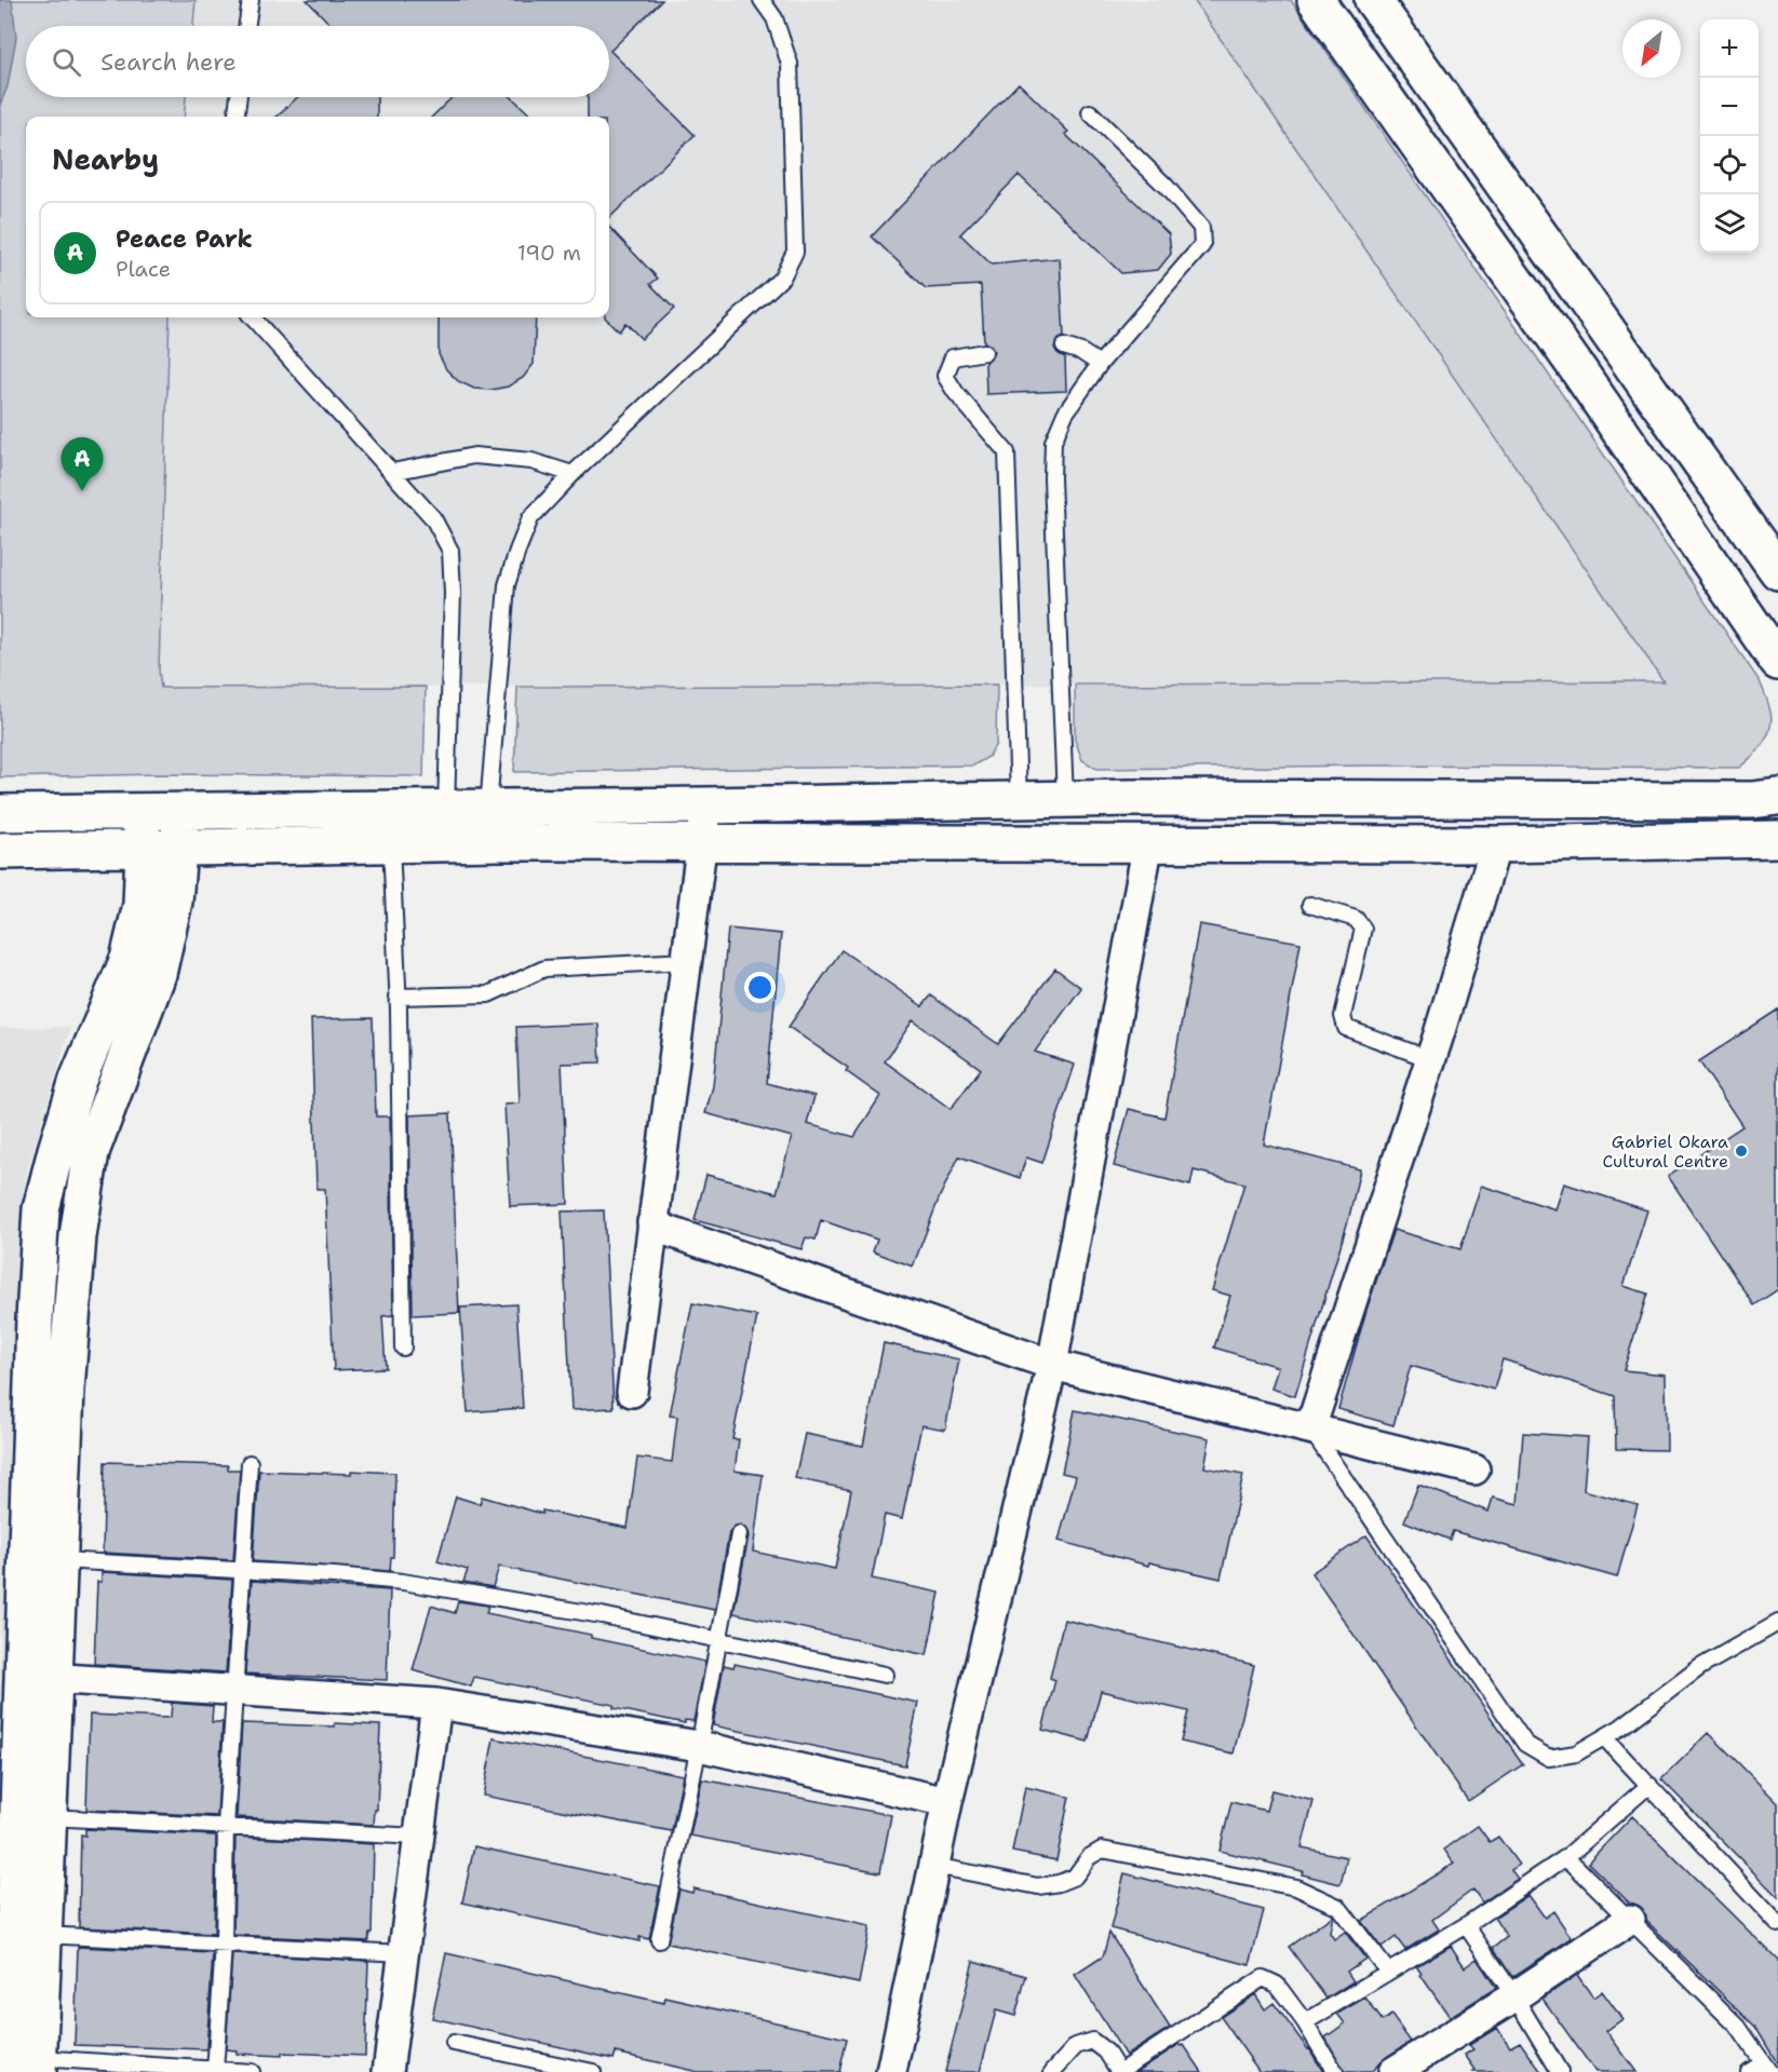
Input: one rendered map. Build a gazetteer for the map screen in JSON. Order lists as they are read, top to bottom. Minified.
{"places":["Gabriel Okara Cultural Centre"],"north":"bottom left","page":{"map_buttons":["+","−"],"search":"Search here","heading":"Nearby","list":[{"mark":"A","name":"Peace Park","note":"Place","value":"190 m"}],"pins":"A"}}
